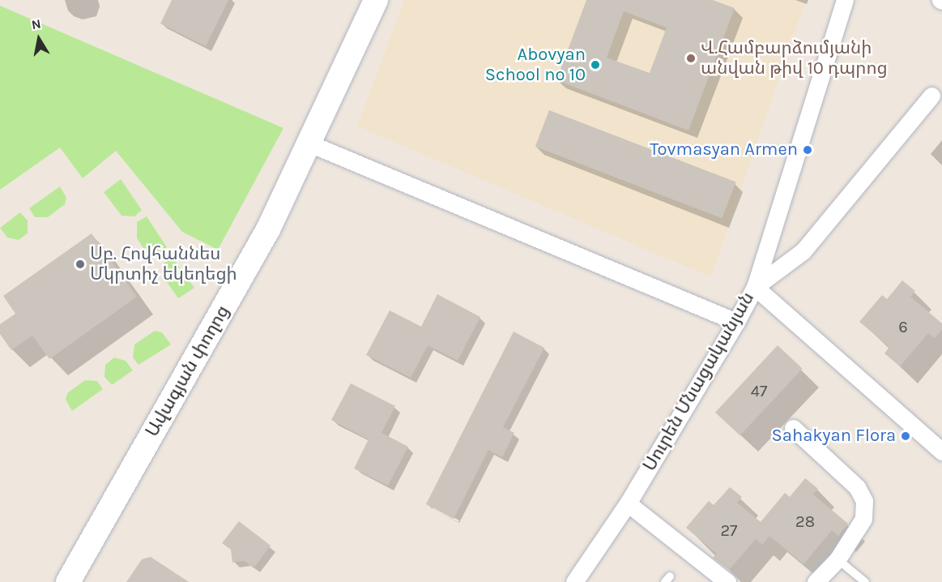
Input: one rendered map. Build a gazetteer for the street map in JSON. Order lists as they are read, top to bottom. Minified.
{"streets":{"street":["Ավագյան փողոց","Սուրեն Մնացականյան"]},"places":["Վ.Համբարձումյանի անվան թիվ 10 դպրոց","Abovyan School no 10","Tovmasyan Armen","Սբ. Հովհաննես Մկրտիչ եկեղեցի","Sahakyan Flora"],"house_numbers":["6","47","28","27"],"north":"top"}
